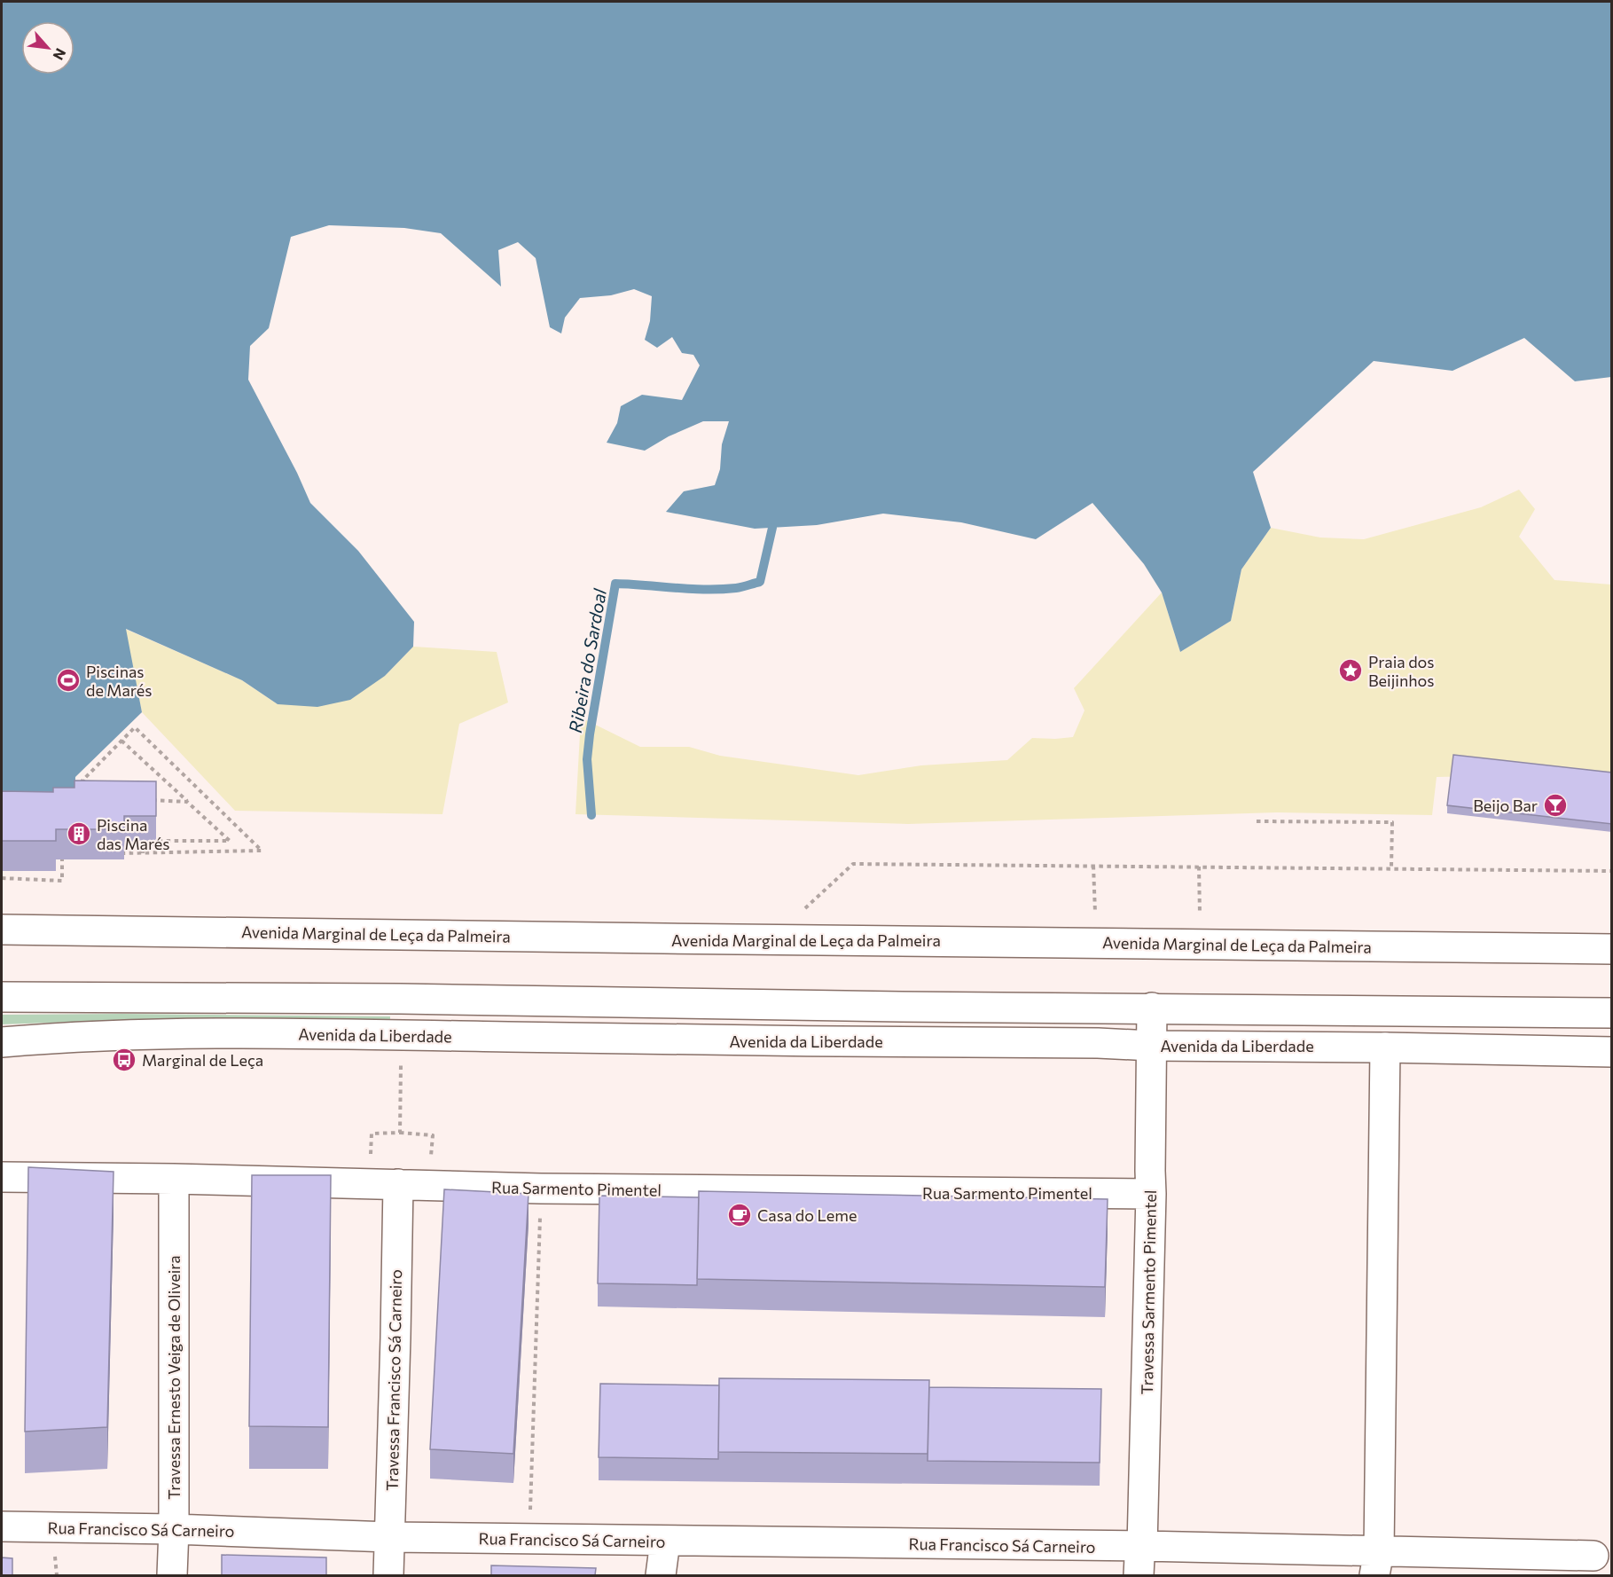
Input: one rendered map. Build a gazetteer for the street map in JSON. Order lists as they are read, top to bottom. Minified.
{"streets":{"street":["Avenida Marginal de Leça da Palmeira","Avenida da Liberdade","Rua Sarmento Pimentel","Travessa Sarmento Pimentel","Travessa Ernesto Veiga de Oliveira","Travessa Francisco Sá Carneiro","Rua Francisco Sá Carneiro"]},"crossings":[["Avenida da Liberdade","Travessa Sarmento Pimentel"],["Rua Sarmento Pimentel","Travessa Sarmento Pimentel"],["Rua Sarmento Pimentel","Travessa Ernesto Veiga de Oliveira"],["Rua Sarmento Pimentel","Travessa Francisco Sá Carneiro"],["Travessa Sarmento Pimentel","Rua Francisco Sá Carneiro"],["Travessa Ernesto Veiga de Oliveira","Rua Francisco Sá Carneiro"],["Travessa Francisco Sá Carneiro","Rua Francisco Sá Carneiro"]],"water":["Ribeira do Sardoal"],"places":{"place":["Praia dos Beijinhos"],"sports":["Piscinas de Marés"],"bar":["Beijo Bar"],"building":["Piscina das Marés"],"bus stop":["Marginal de Leça"],"cafe":["Casa do Leme"]},"north":"bottom right"}
